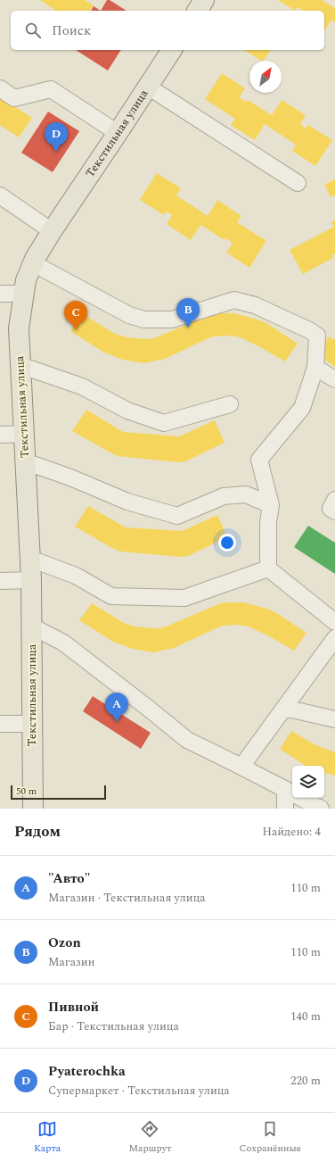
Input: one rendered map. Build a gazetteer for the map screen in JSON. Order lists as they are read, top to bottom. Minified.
{"streets":{"main road":["Текстильная улица"]},"scale_bar":"50 m","north":"top right","page":{"search":"Поиск","pins":["D","B","C","A"],"scale":"50 m","heading":["Рядом","Найдено: 4"],"list":[{"mark":"A","name":"\"Авто\"","note":"Магазин · Текстильная улица","value":"110 m"},{"mark":"B","name":"Ozon","note":"Магазин","value":"110 m"},{"mark":"C","name":"Пивной","note":"Бар · Текстильная улица","value":"140 m"},{"mark":"D","name":"Pyaterochka","note":"Супермаркет · Текстильная улица","value":"220 m"}],"nav":["Карта","Маршрут","Сохранённые"]}}
